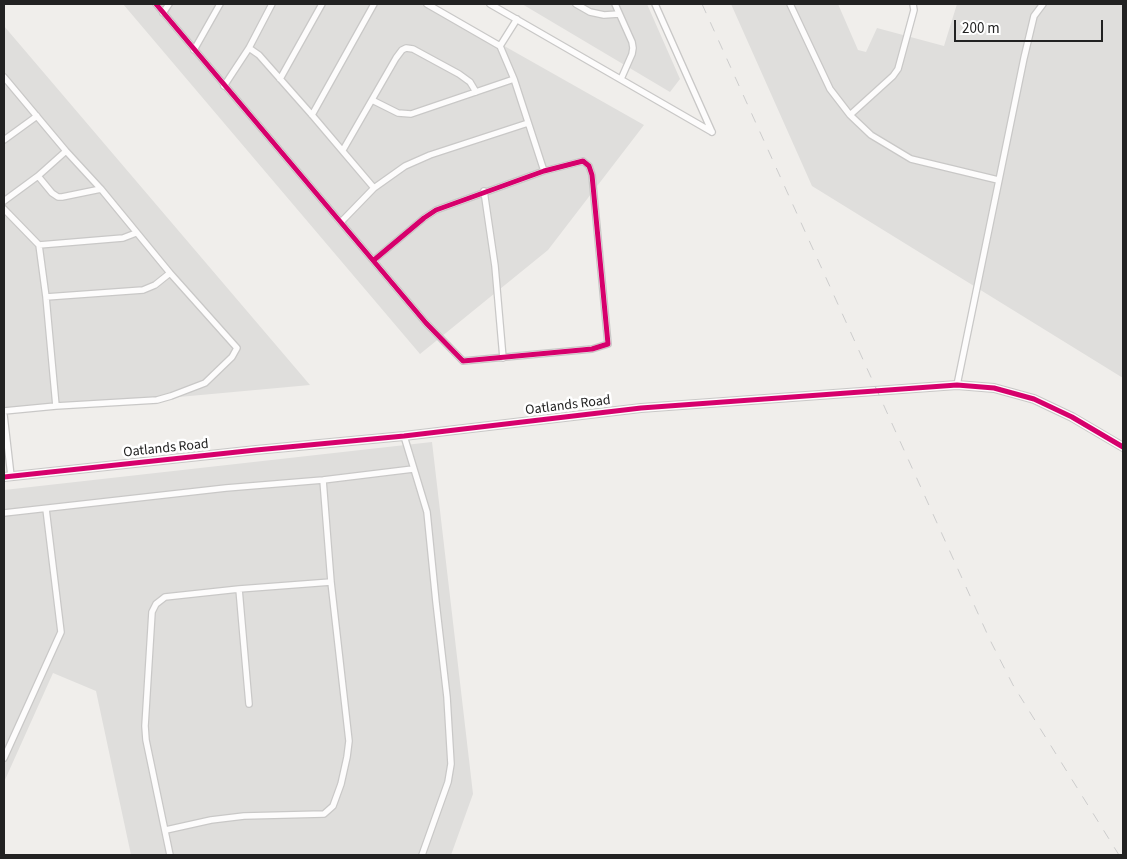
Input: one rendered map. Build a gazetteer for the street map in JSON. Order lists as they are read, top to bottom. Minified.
{"streets":{"street":["Oatlands Road"]},"scale_bar":"200 m"}
